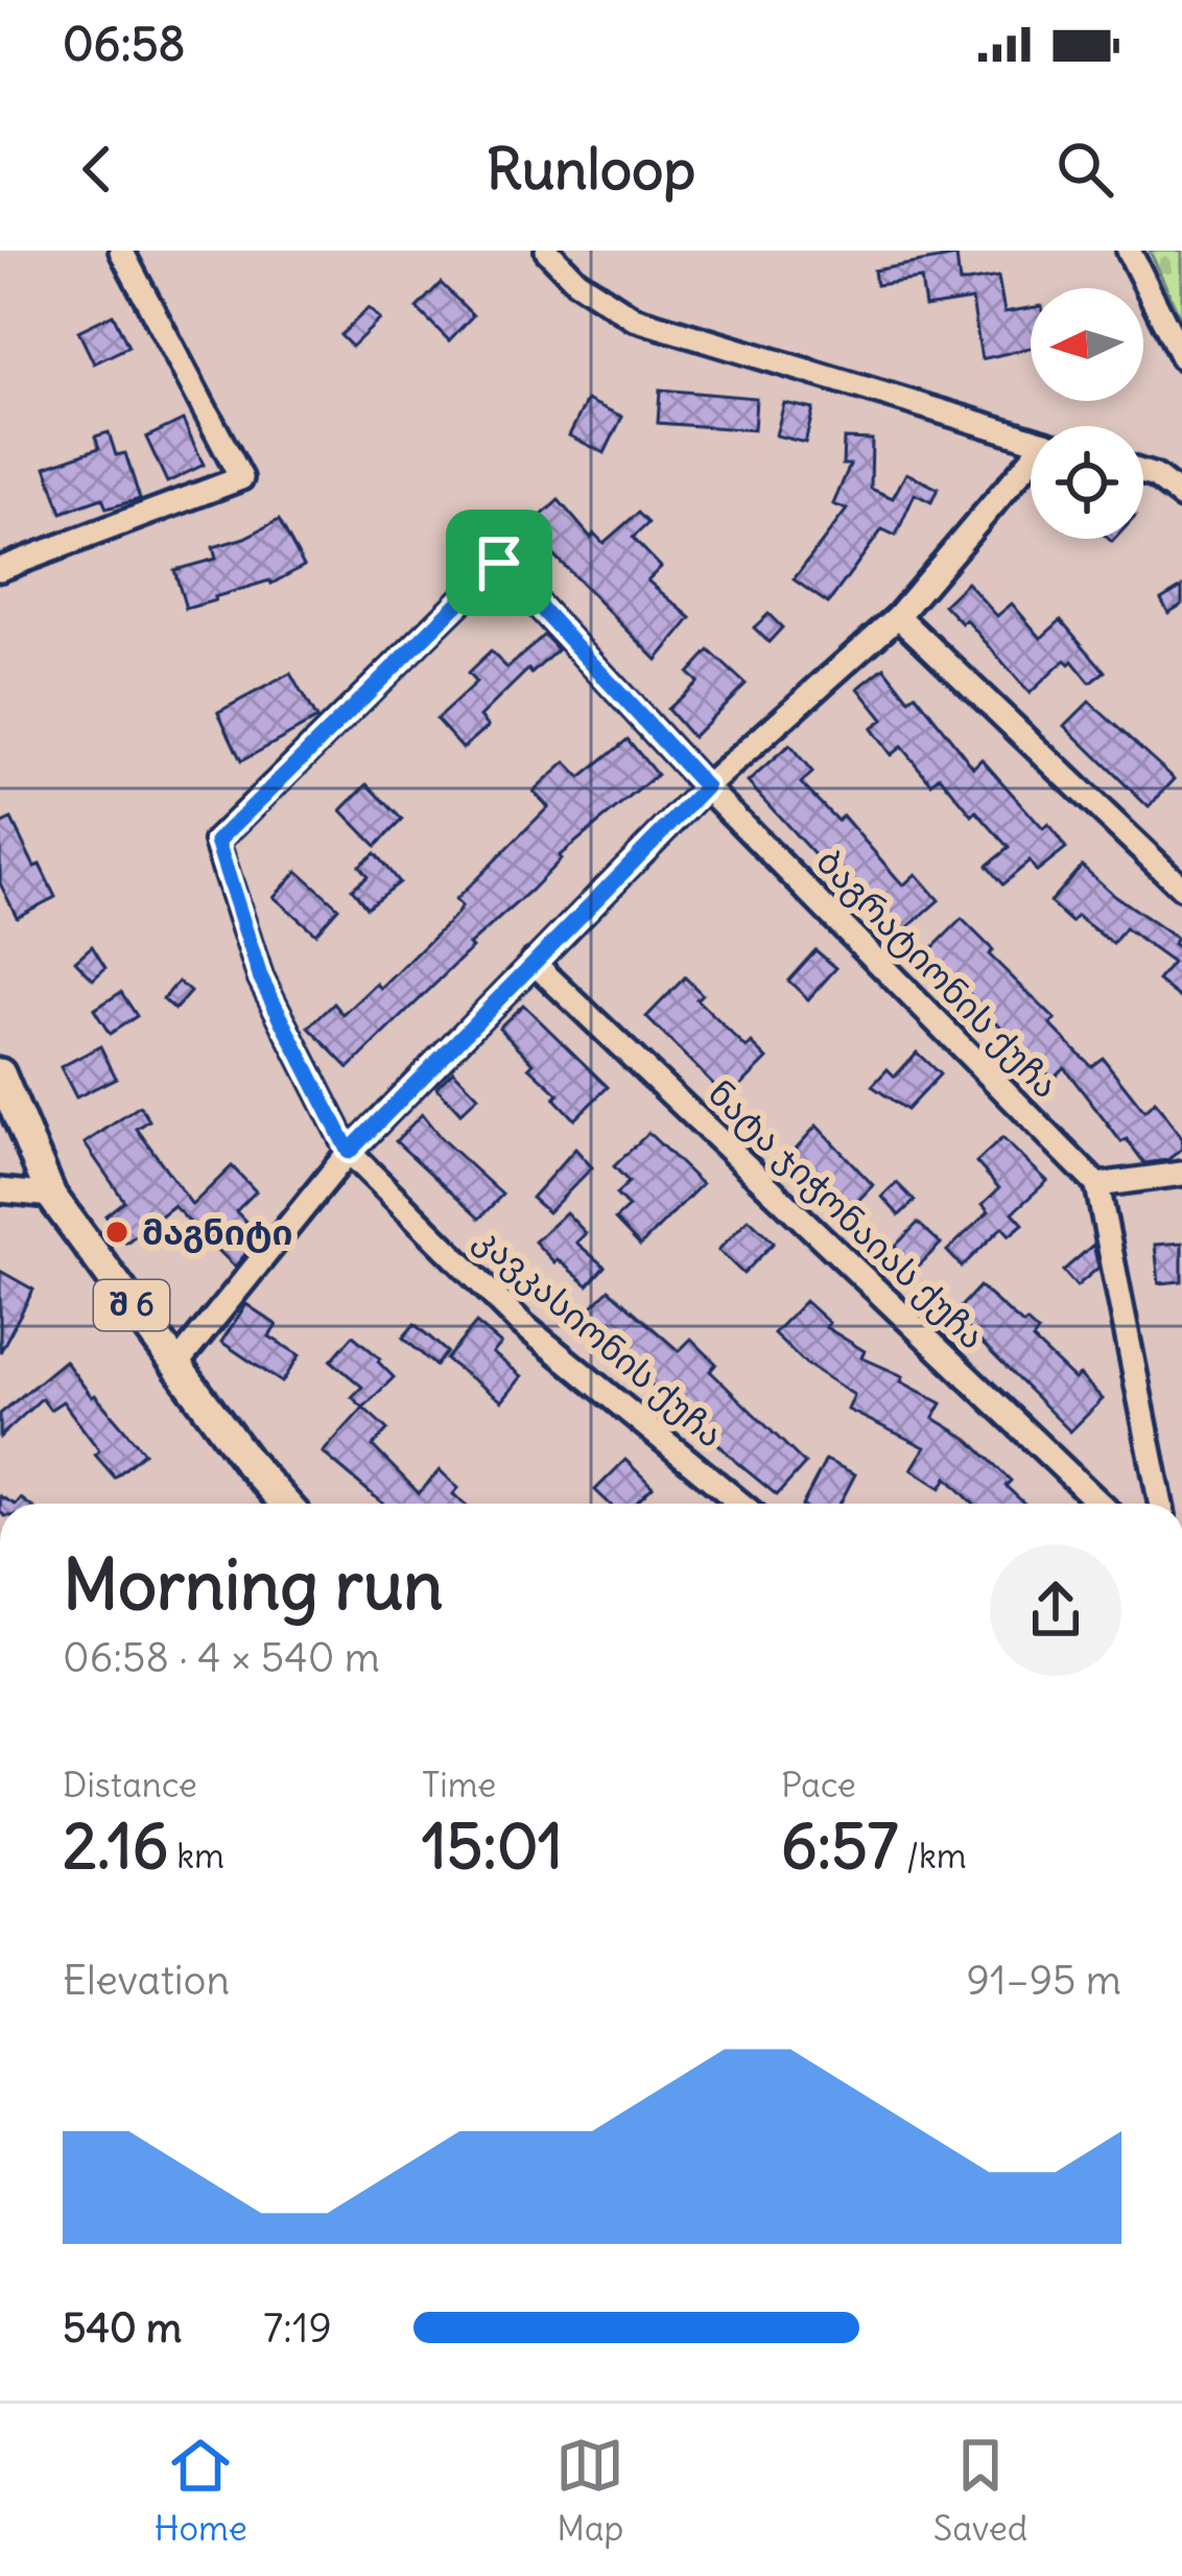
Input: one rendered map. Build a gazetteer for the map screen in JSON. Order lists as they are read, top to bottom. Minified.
{"streets":{"main road":["შ 6"],"street":["ბაგრატიონის ქუჩა","ნატა ჯიჭონაიას ქუჩა","კავკასიონის ქუჩა"]},"crossings":[["ბაგრატიონის ქუჩა","კავკასიონის ქუჩა"]],"places":["მაგნიტი"],"north":"left","page":{"status":"06:58","header":"Runloop","heading":["Morning run","06:58 · 4 × 540 m"],"stats":[["Distance","2.16 km"],["Time","15:01"],["Pace","6:57 /km"]],"chart":["Elevation","91–95 m"],"list":[{"name":"540 m","note":"7:19"}],"tabs":["Home","Map","Saved"]}}
